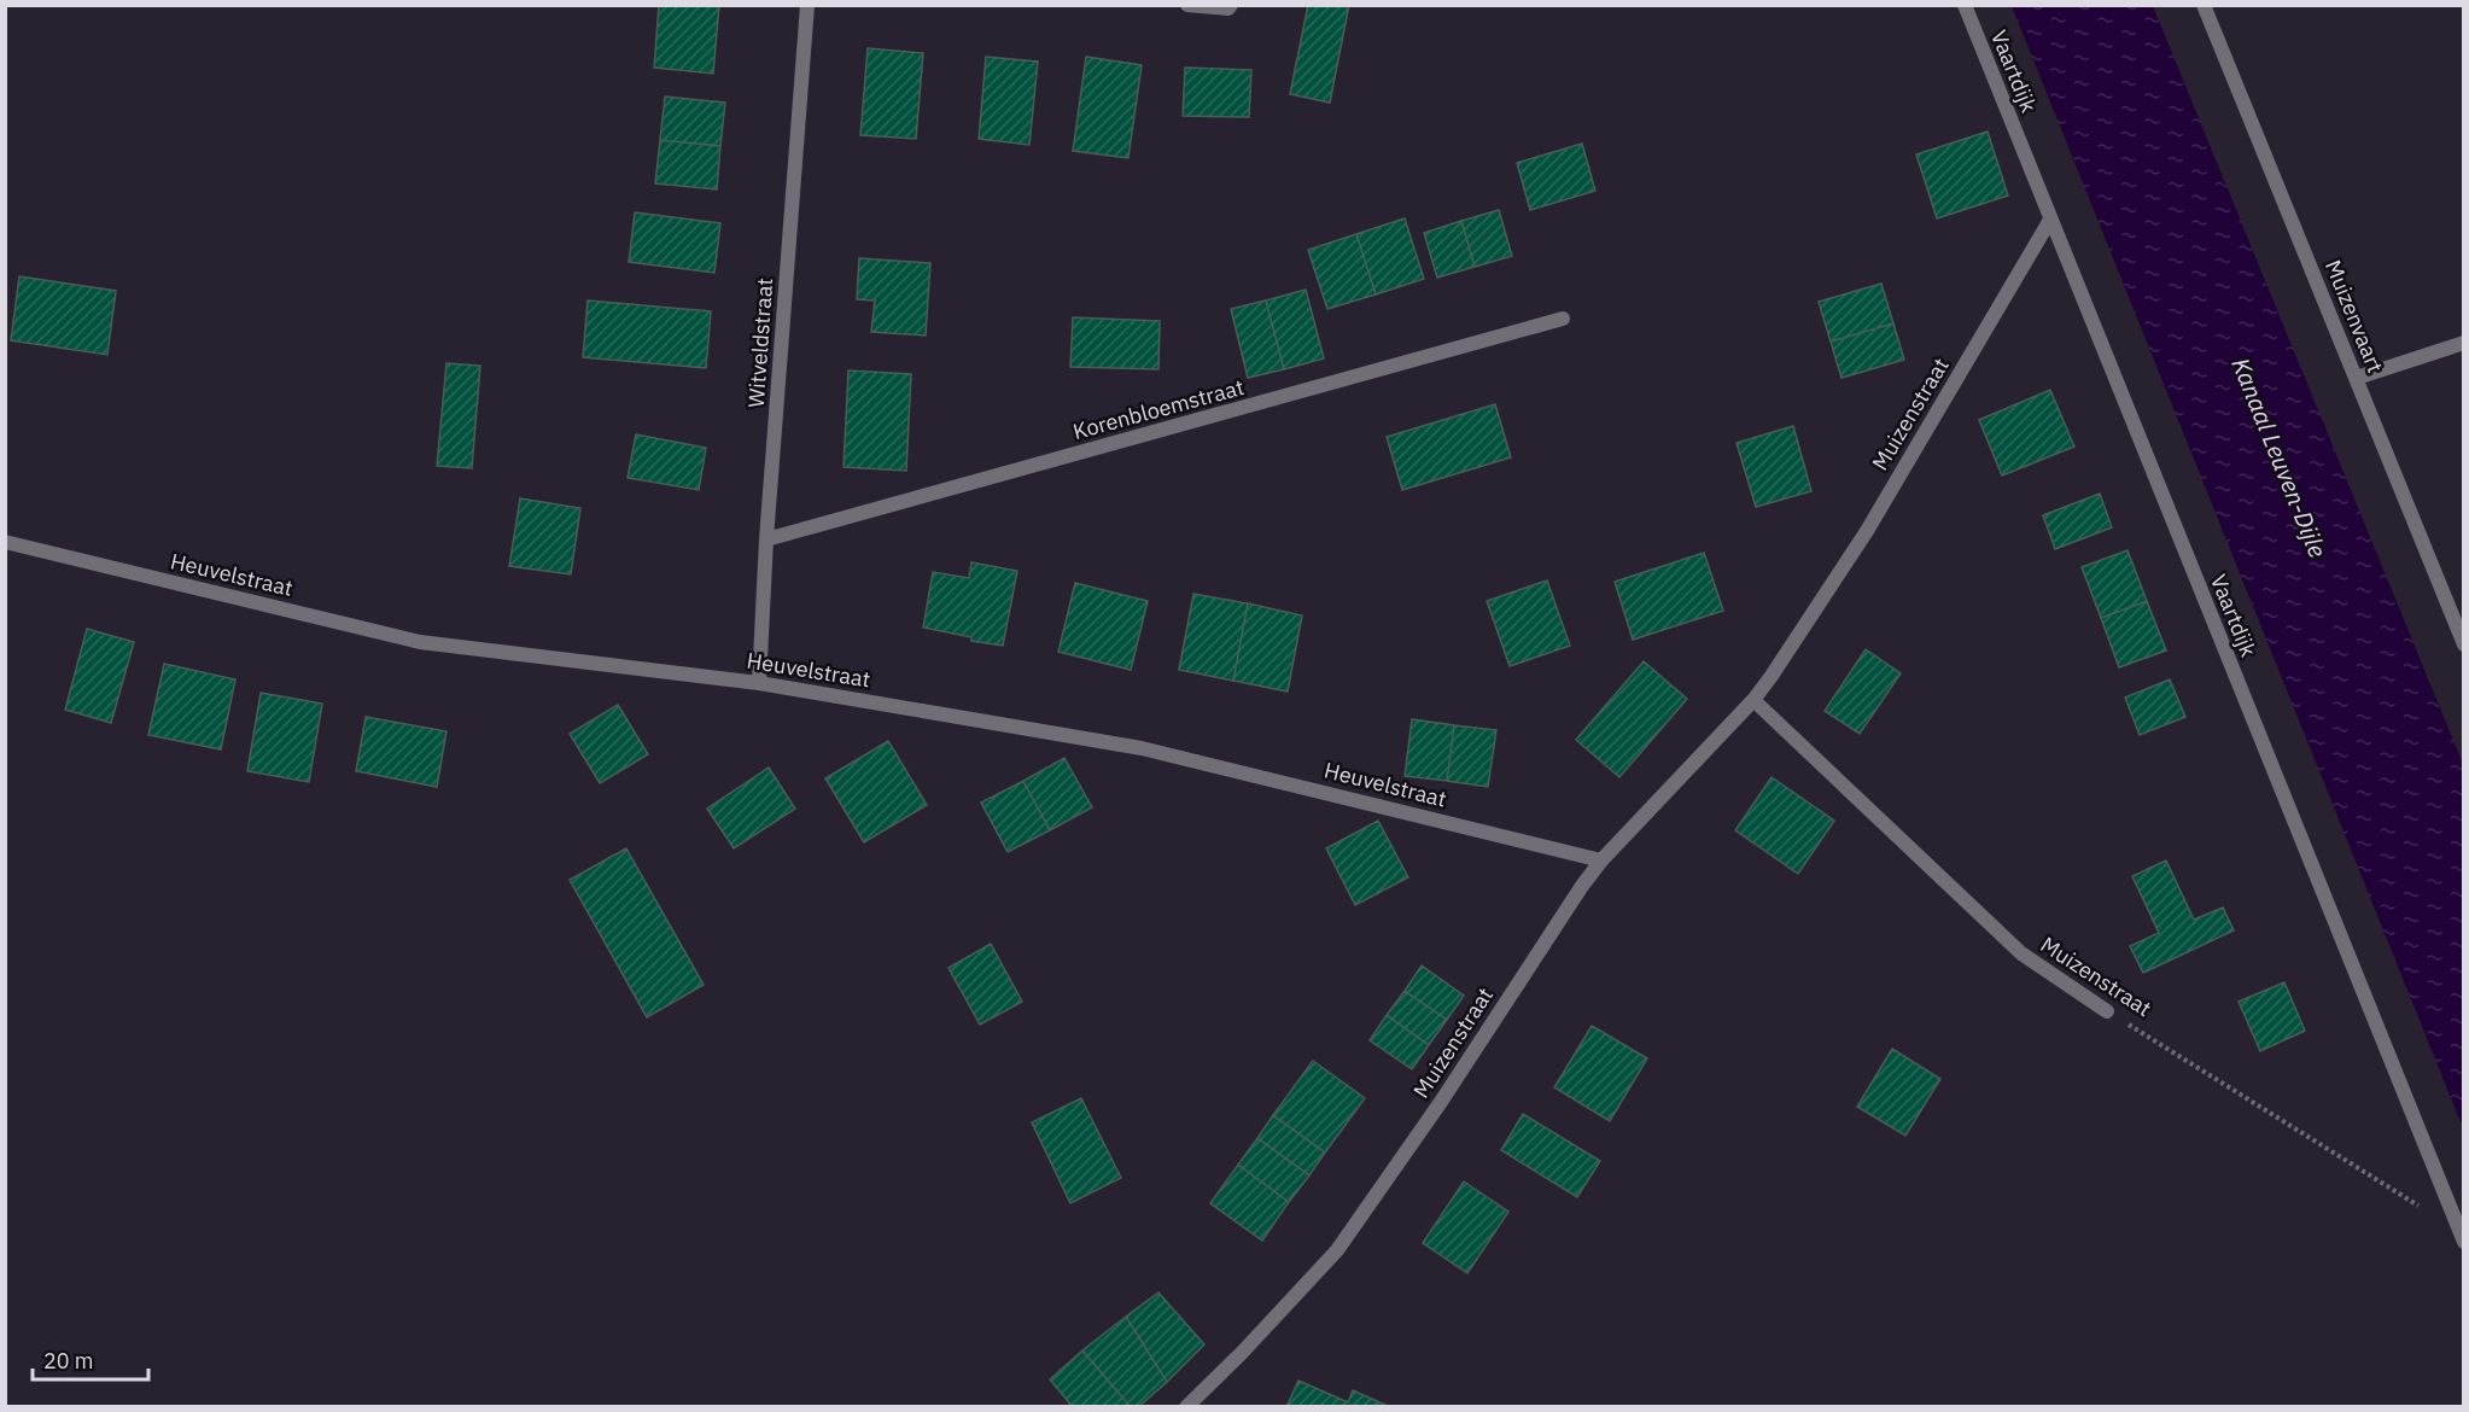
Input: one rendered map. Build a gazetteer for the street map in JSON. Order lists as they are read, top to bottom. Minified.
{"streets":{"street":["Vaartdijk","Muizenvaart","Witveldstraat","Korenbloemstraat","Muizenstraat","Heuvelstraat"]},"crossings":[["Vaartdijk","Muizenstraat"],["Witveldstraat","Korenbloemstraat"],["Witveldstraat","Heuvelstraat"],["Muizenstraat","Heuvelstraat"]],"water":["Kanaal Leuven-Dijle"],"scale_bar":"20 m"}
